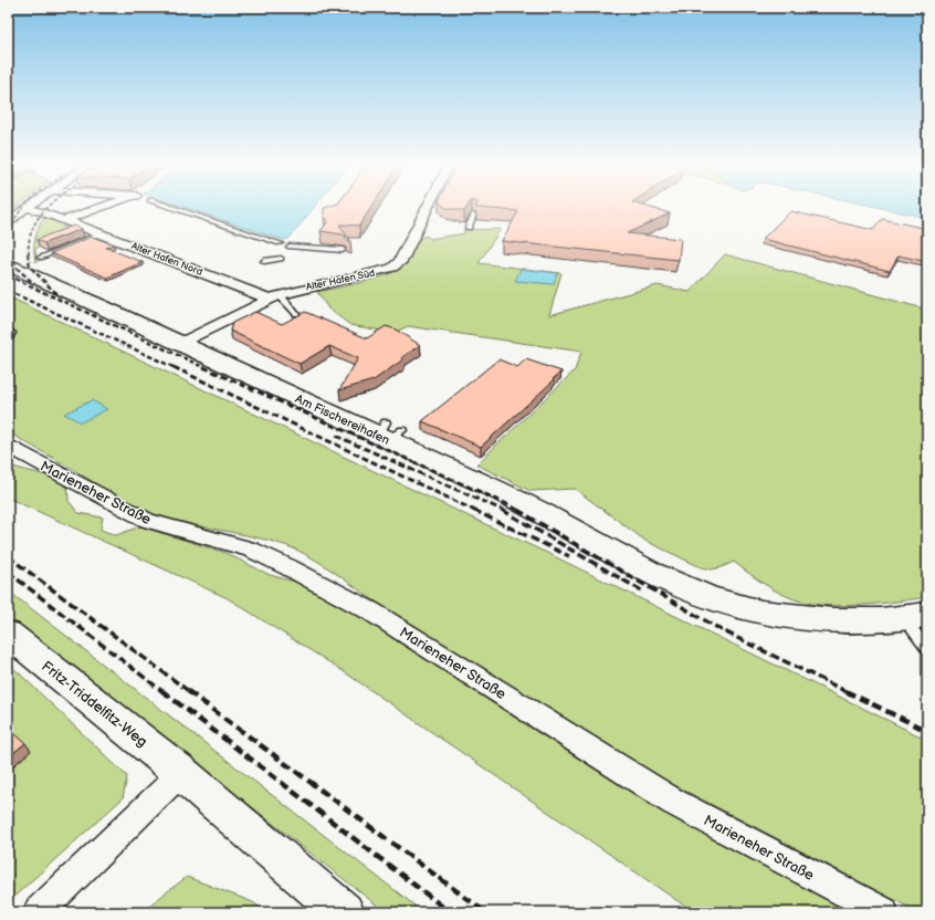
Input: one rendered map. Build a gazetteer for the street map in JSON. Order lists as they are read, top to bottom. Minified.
{"streets":{"street":["Alter Hafen Nord","Alter Hafen Süd","Am Fischereihafen","Marieneher Straße","Fritz-Triddelfitz-Weg"]},"crossings":[["Alter Hafen Nord","Alter Hafen Süd"],["Alter Hafen Süd","Am Fischereihafen"]]}
